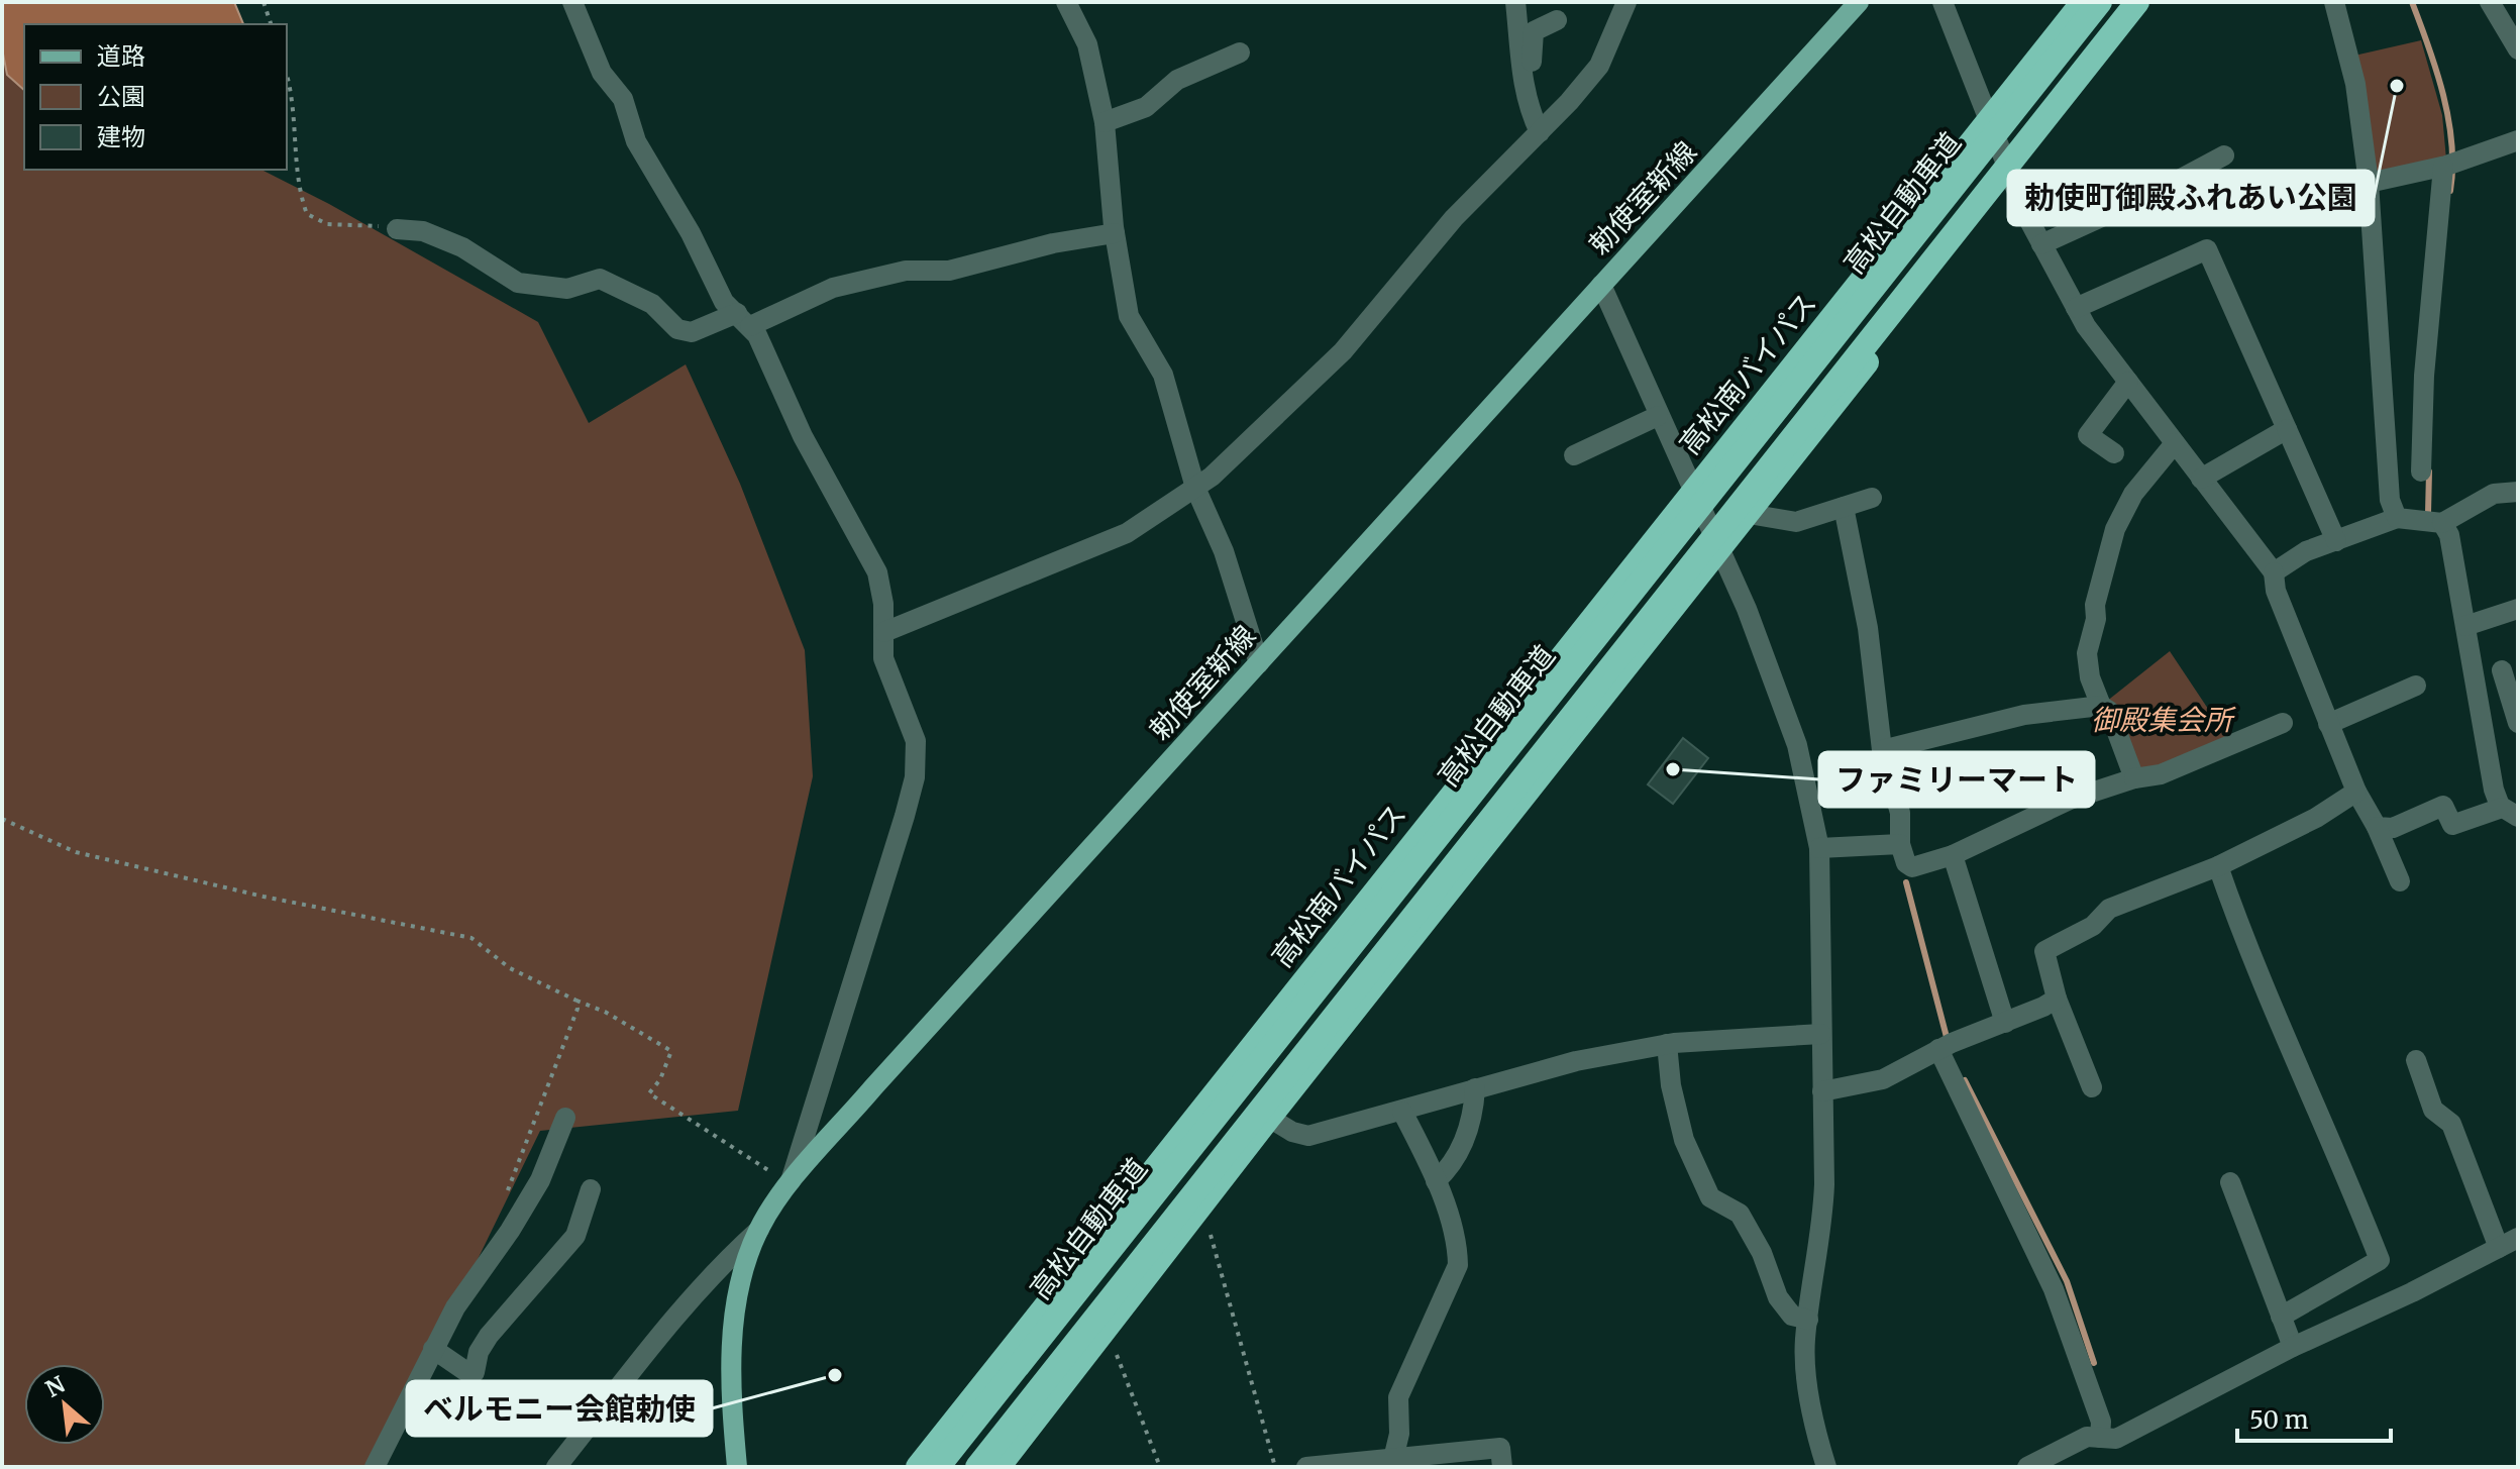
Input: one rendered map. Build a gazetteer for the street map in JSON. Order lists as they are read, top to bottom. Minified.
{"streets":{"highway":["高松自動車道","高松南バイパス"],"main road":["勅使室新線"]},"parks":["御殿集会所"],"places":["勅使町御殿ふれあい公園","ファミリーマート","ベルモニー会館勅使"],"legend":["道路","公園","建物"],"scale_bar":"50 m","north":"top left"}
